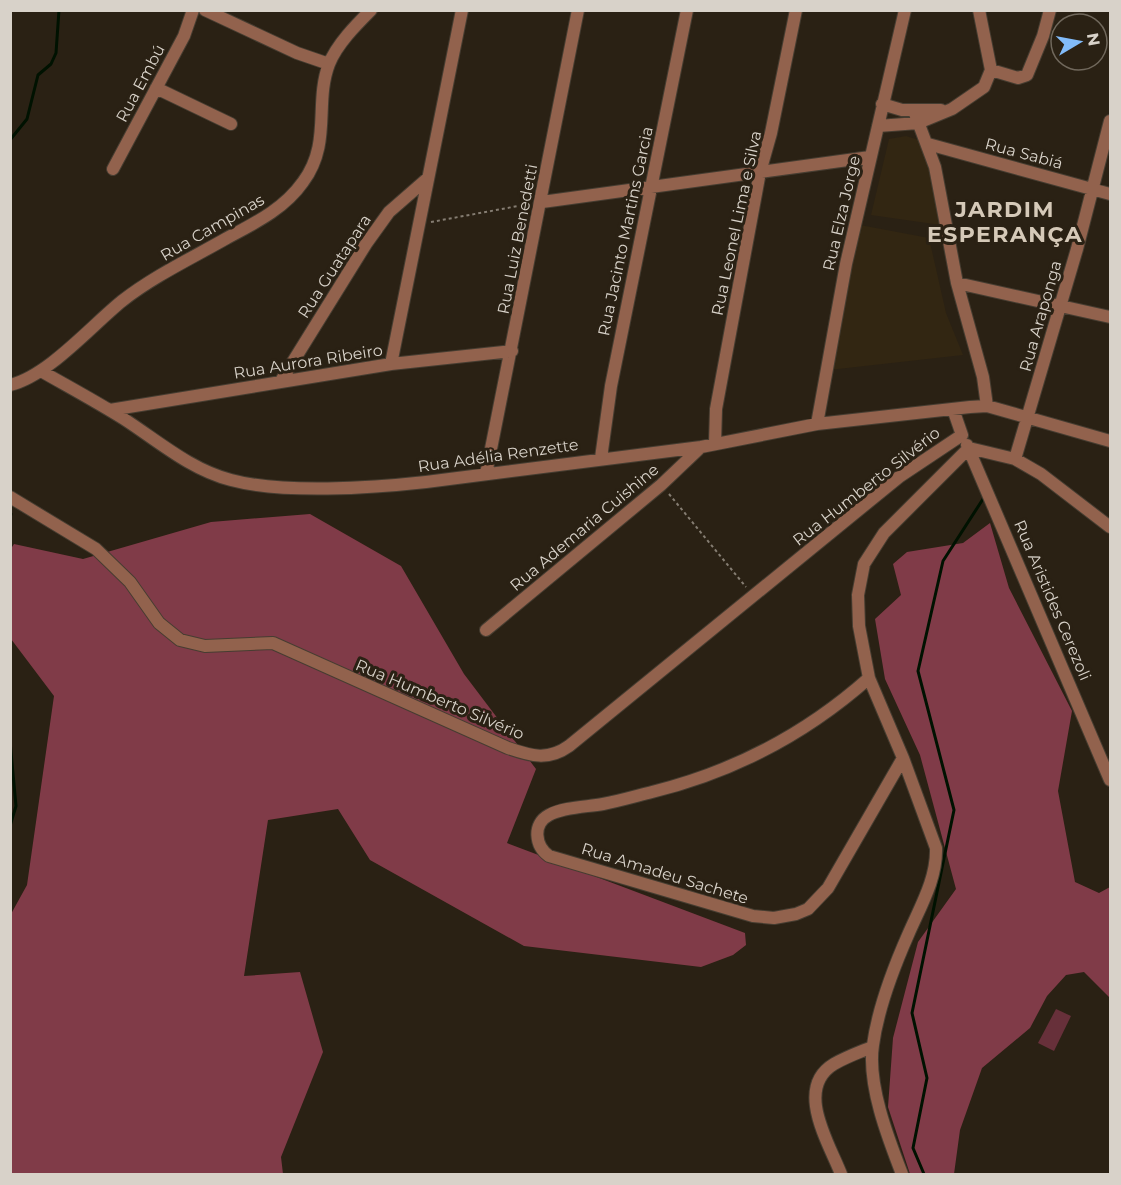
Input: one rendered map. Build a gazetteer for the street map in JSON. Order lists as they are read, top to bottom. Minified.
{"streets":{"street":["Rua Embú","Rua Sabiá","Rua Elza Jorge","Rua Leonel Lima e Silva","Rua Campinas","Rua Jacinto Martins Garcia","Rua Luiz Benedetti","Rua Guatapara","Rua Araponga","Rua Aurora Ribeiro","Rua Adélia Renzette","Rua Humberto Silvério","Rua Ademaria Cuishine","Rua Aristides Cerezoli","Rua Amadeu Sachete"]},"crossings":[["Rua Sabiá","Rua Araponga"],["Rua Elza Jorge","Rua Adélia Renzette"],["Rua Leonel Lima e Silva","Rua Adélia Renzette"],["Rua Campinas","Rua Adélia Renzette"],["Rua Jacinto Martins Garcia","Rua Adélia Renzette"],["Rua Luiz Benedetti","Rua Aurora Ribeiro"],["Rua Luiz Benedetti","Rua Adélia Renzette"],["Rua Guatapara","Rua Aurora Ribeiro"],["Rua Araponga","Rua Adélia Renzette"],["Rua Aurora Ribeiro","Rua Adélia Renzette"],["Rua Adélia Renzette","Rua Humberto Silvério"],["Rua Adélia Renzette","Rua Ademaria Cuishine"],["Rua Humberto Silvério","Rua Aristides Cerezoli"]],"districts":["JARDIM ESPERANÇA"],"north":"right"}
